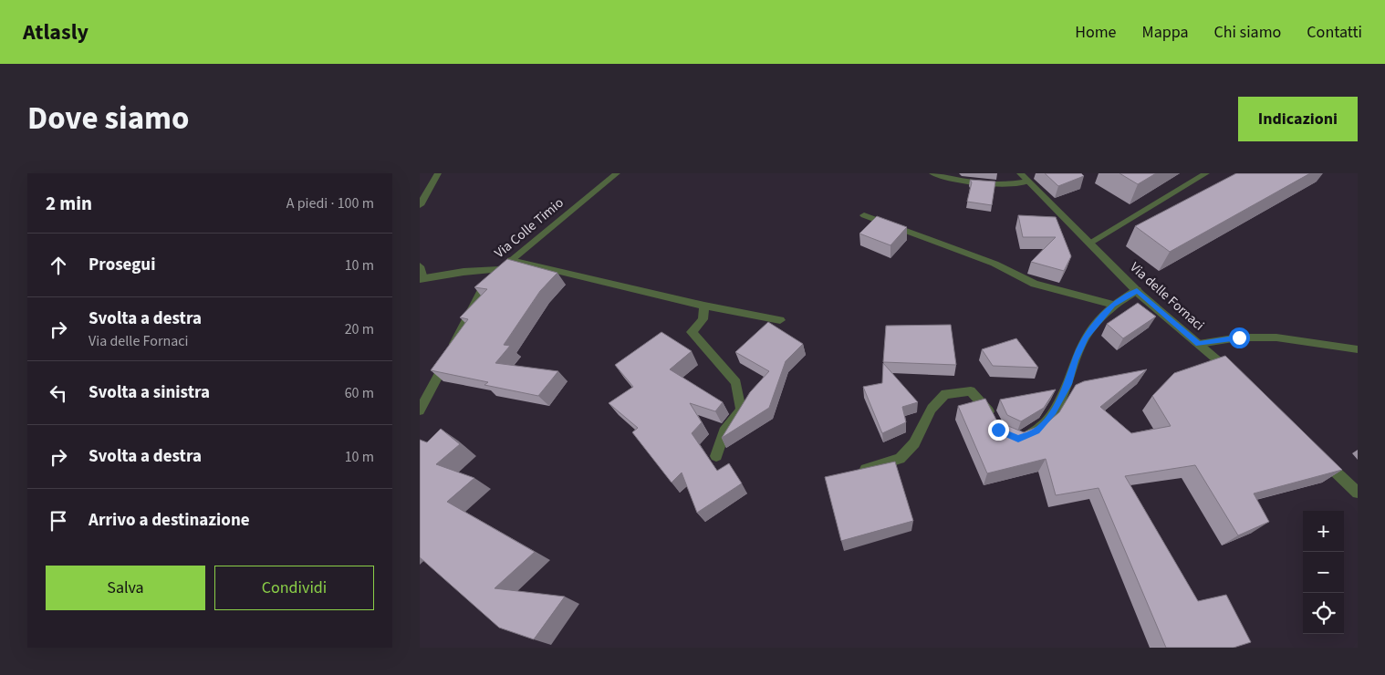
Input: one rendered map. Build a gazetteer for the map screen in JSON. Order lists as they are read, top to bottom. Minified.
{"streets":{"street":["Via Colle Timio","Via delle Fornaci"]},"page":{"header":"Atlasly","nav":["Home","Mappa","Chi siamo","Contatti"],"title":"Dove siamo","buttons":["Indicazioni",["Salva","Condividi"]],"heading":["2 min","A piedi · 100 m"],"list":[["Prosegui","10 m"],["Svolta a destra","Via delle Fornaci","20 m"],["Svolta a sinistra","60 m"],["Svolta a destra","10 m"],"Arrivo a destinazione"],"map_buttons":["+","−"]}}
